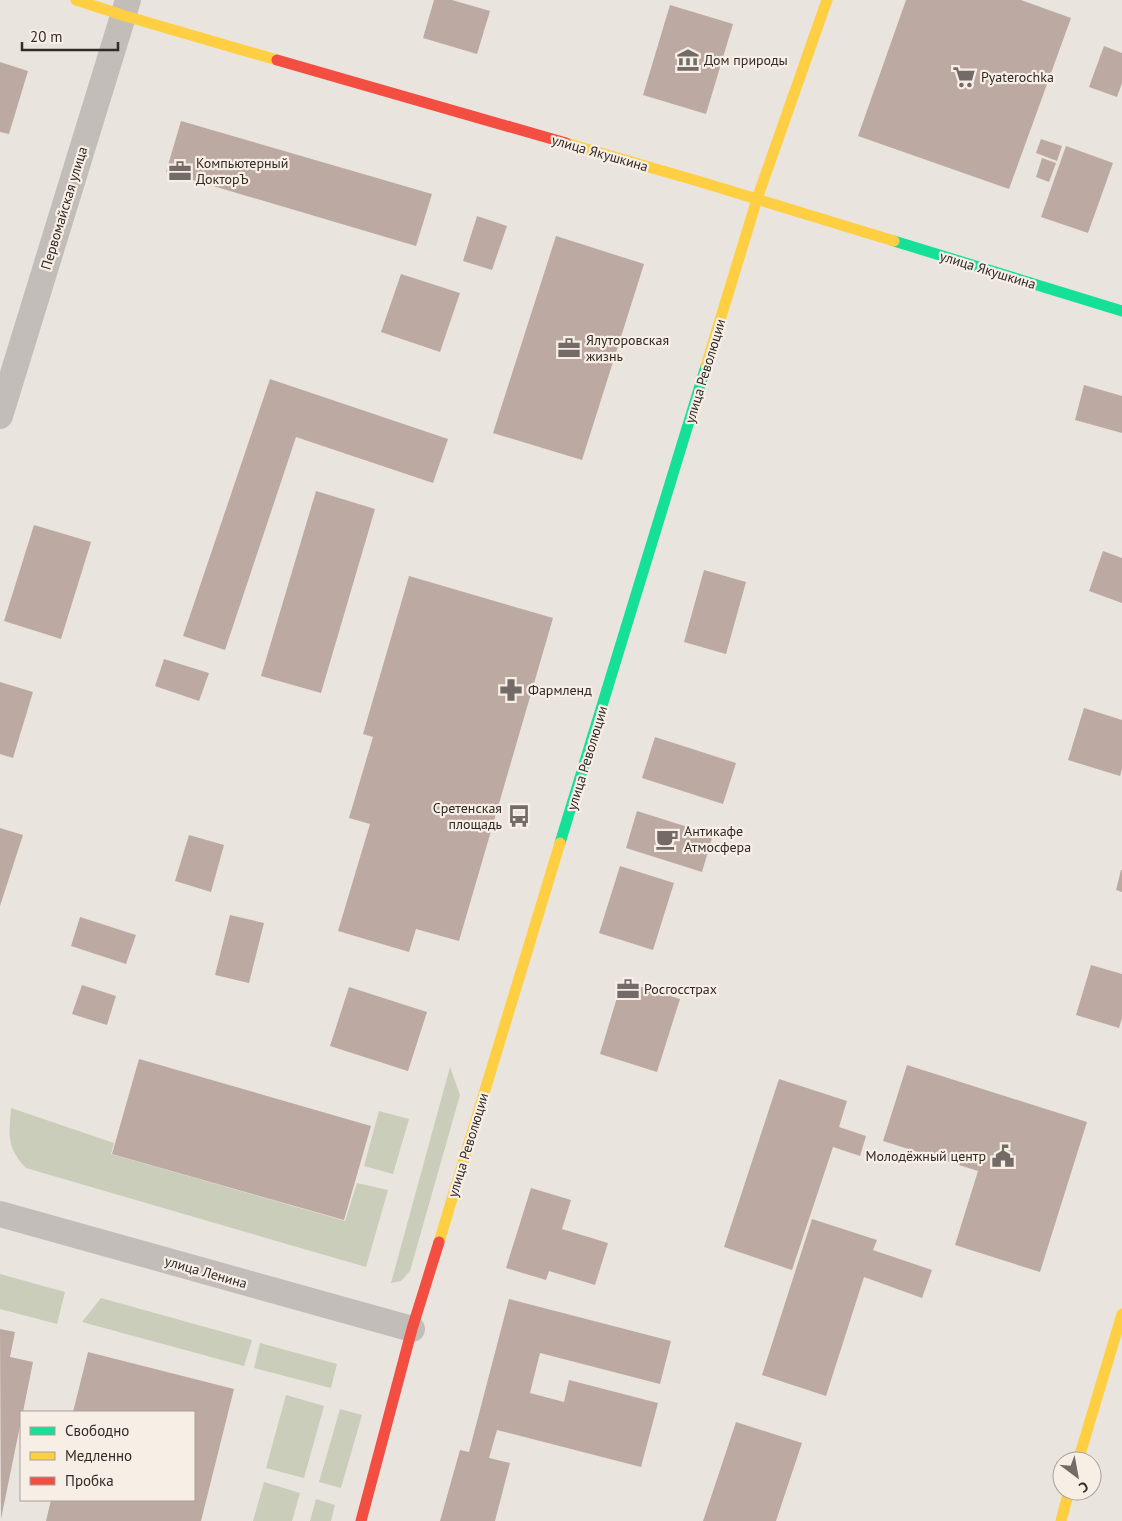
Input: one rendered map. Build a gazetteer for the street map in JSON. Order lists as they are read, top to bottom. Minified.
{"streets":{"main road":["улица Якушкина","улица Революции"],"street":["Первомайская улица","улица Ленина"]},"crossings":[["улица Якушкина","Первомайская улица"],["улица Якушкина","улица Революции"],["улица Революции","улица Ленина"]],"places":{"museum":["Дом природы"],"supermarket":["Pyaterochka"],"office":["Компьютерный ДокторЪ","Ялуторовская жизнь","Росгосстрах"],"pharmacy":["Фармленд"],"bus stop":["Сретенская площадь"],"cafe":["Антикафе Атмосфера"],"public building":["Молодёжный центр"]},"legend":["Свободно","Медленно","Пробка"],"scale_bar":"20 m","north":"bottom right"}
